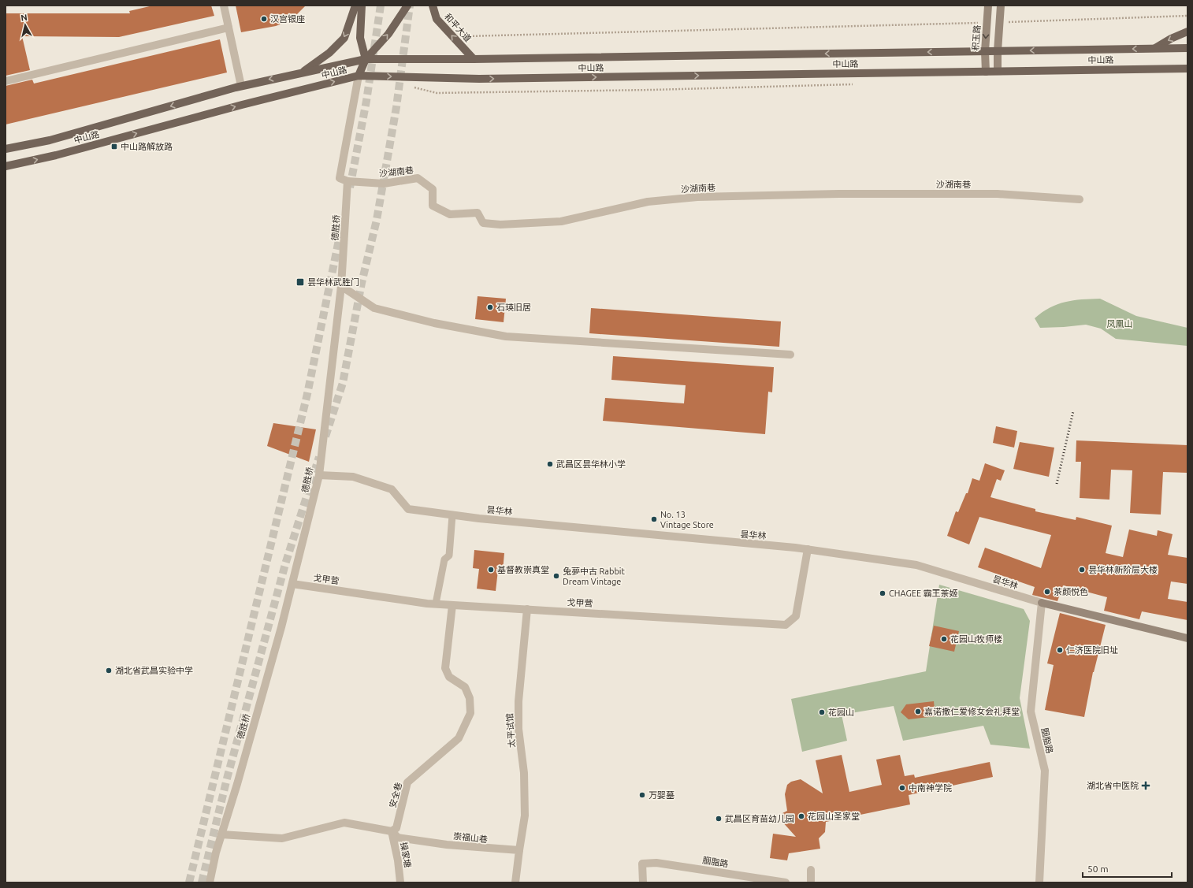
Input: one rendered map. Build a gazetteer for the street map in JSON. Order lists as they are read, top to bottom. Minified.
{"streets":{"main road":["和平大道","中山路"],"street":["积玉路","沙湖南巷","德胜桥","昙华林","戈甲营","太平试馆","胭脂路","安全巷","崇福山巷","操家塘"]},"crossings":[["和平大道","中山路"],["积玉路","中山路"],["沙湖南巷","德胜桥"],["德胜桥","昙华林"],["德胜桥","戈甲营"],["昙华林","戈甲营"],["昙华林","胭脂路"],["戈甲营","太平试馆"],["戈甲营","安全巷"],["太平试馆","崇福山巷"],["安全巷","崇福山巷"],["安全巷","操家塘"],["崇福山巷","操家塘"]],"one_way":["和平大道"],"parks":["凤凰山"],"places":{"other":["汉宫银座","石瑛旧居","武昌区昙华林小学","No. 13 Vintage Store","基督教崇真堂","昙华林新阶层大楼","兔夢中古 Rabbit Dream Vintage","茶颜悦色","CHAGEE 霸王茶姬","花园山牧师楼","仁济医院旧址","湖北省武昌实验中学","嘉诺撒仁爱修女会礼拜堂","花园山","中南神学院","万婴墓","花园山圣家堂","武昌区育苗幼儿园"],"transit":["中山路解放路","昙华林武胜门"],"health":["湖北省中医院"]},"scale_bar":"50 m","north":"top"}
